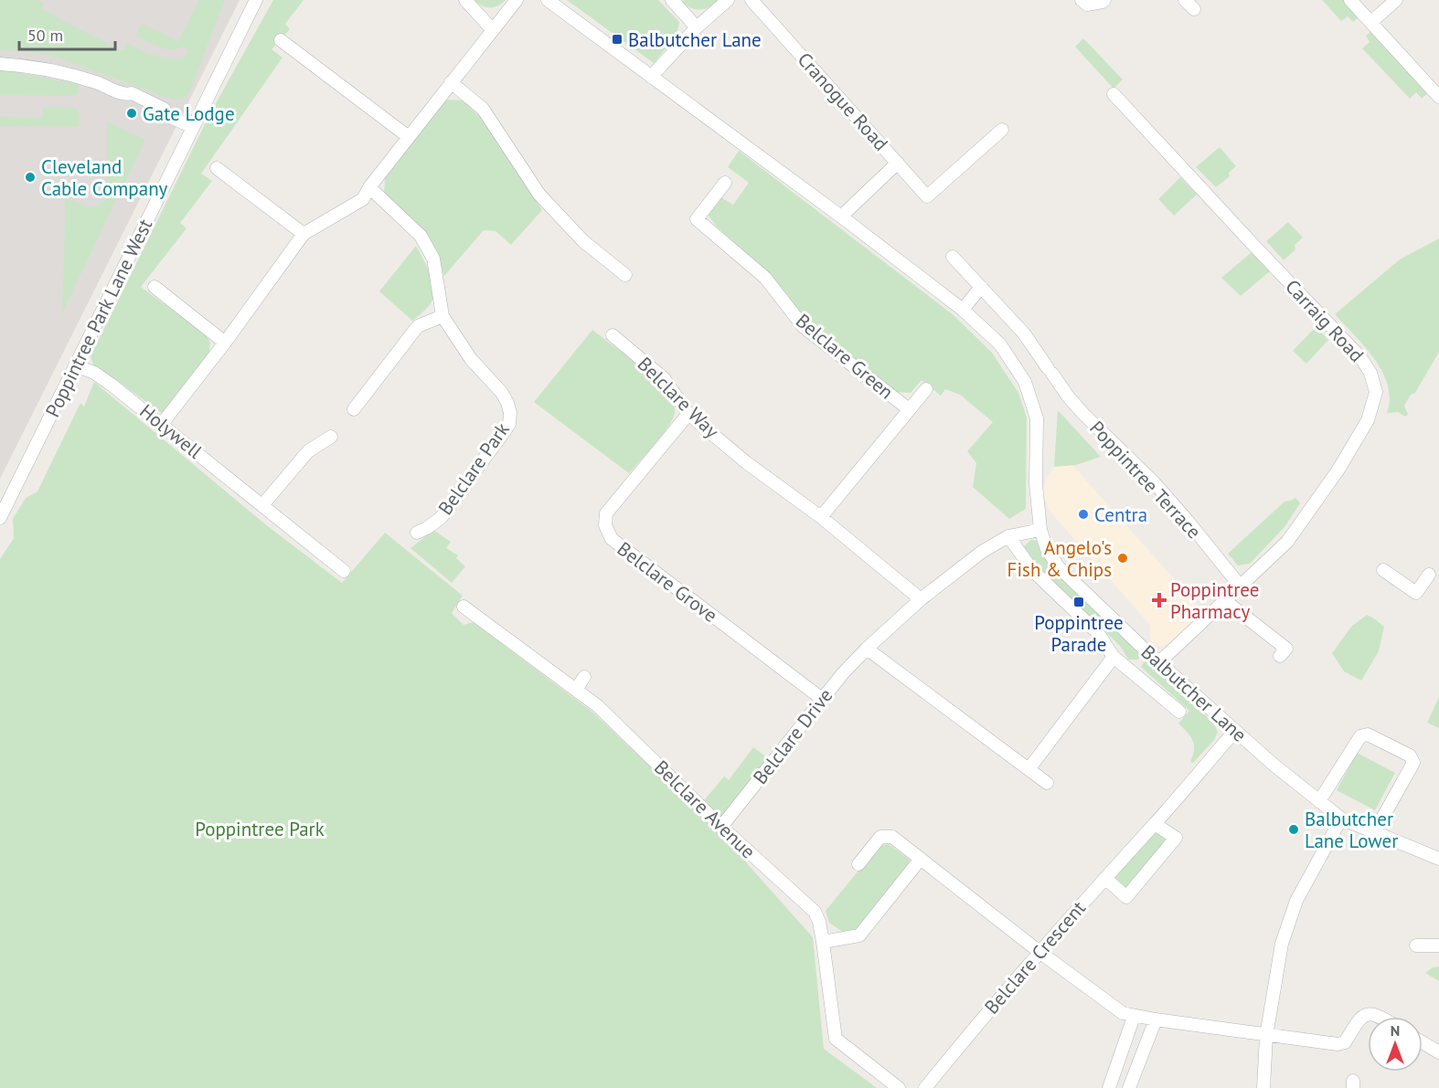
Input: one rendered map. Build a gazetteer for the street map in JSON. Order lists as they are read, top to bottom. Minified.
{"streets":{"street":["Cranogue Road","Poppintree Park Lane West","Carraig Road","Belclare Green","Belclare Way","Holywell","Belclare Park","Poppintree Terrace","Belclare Grove","Balbutcher Lane","Belclare Drive","Belclare Avenue","Belclare Crescent"]},"crossings":[["Poppintree Park Lane West","Holywell"],["Carraig Road","Poppintree Terrace"],["Carraig Road","Balbutcher Lane"],["Belclare Green","Belclare Way"],["Belclare Way","Belclare Grove"],["Belclare Grove","Belclare Drive"],["Balbutcher Lane","Belclare Drive"],["Balbutcher Lane","Belclare Crescent"],["Belclare Drive","Belclare Avenue"]],"parks":["Poppintree Park"],"places":{"transit":["Balbutcher Lane","Poppintree Parade"],"other":["Gate Lodge","Cleveland Cable Company","Centra","Angelo's Fish & Chips","Balbutcher Lane Lower"],"health":["Poppintree Pharmacy"]},"scale_bar":"50 m","north":"top"}
